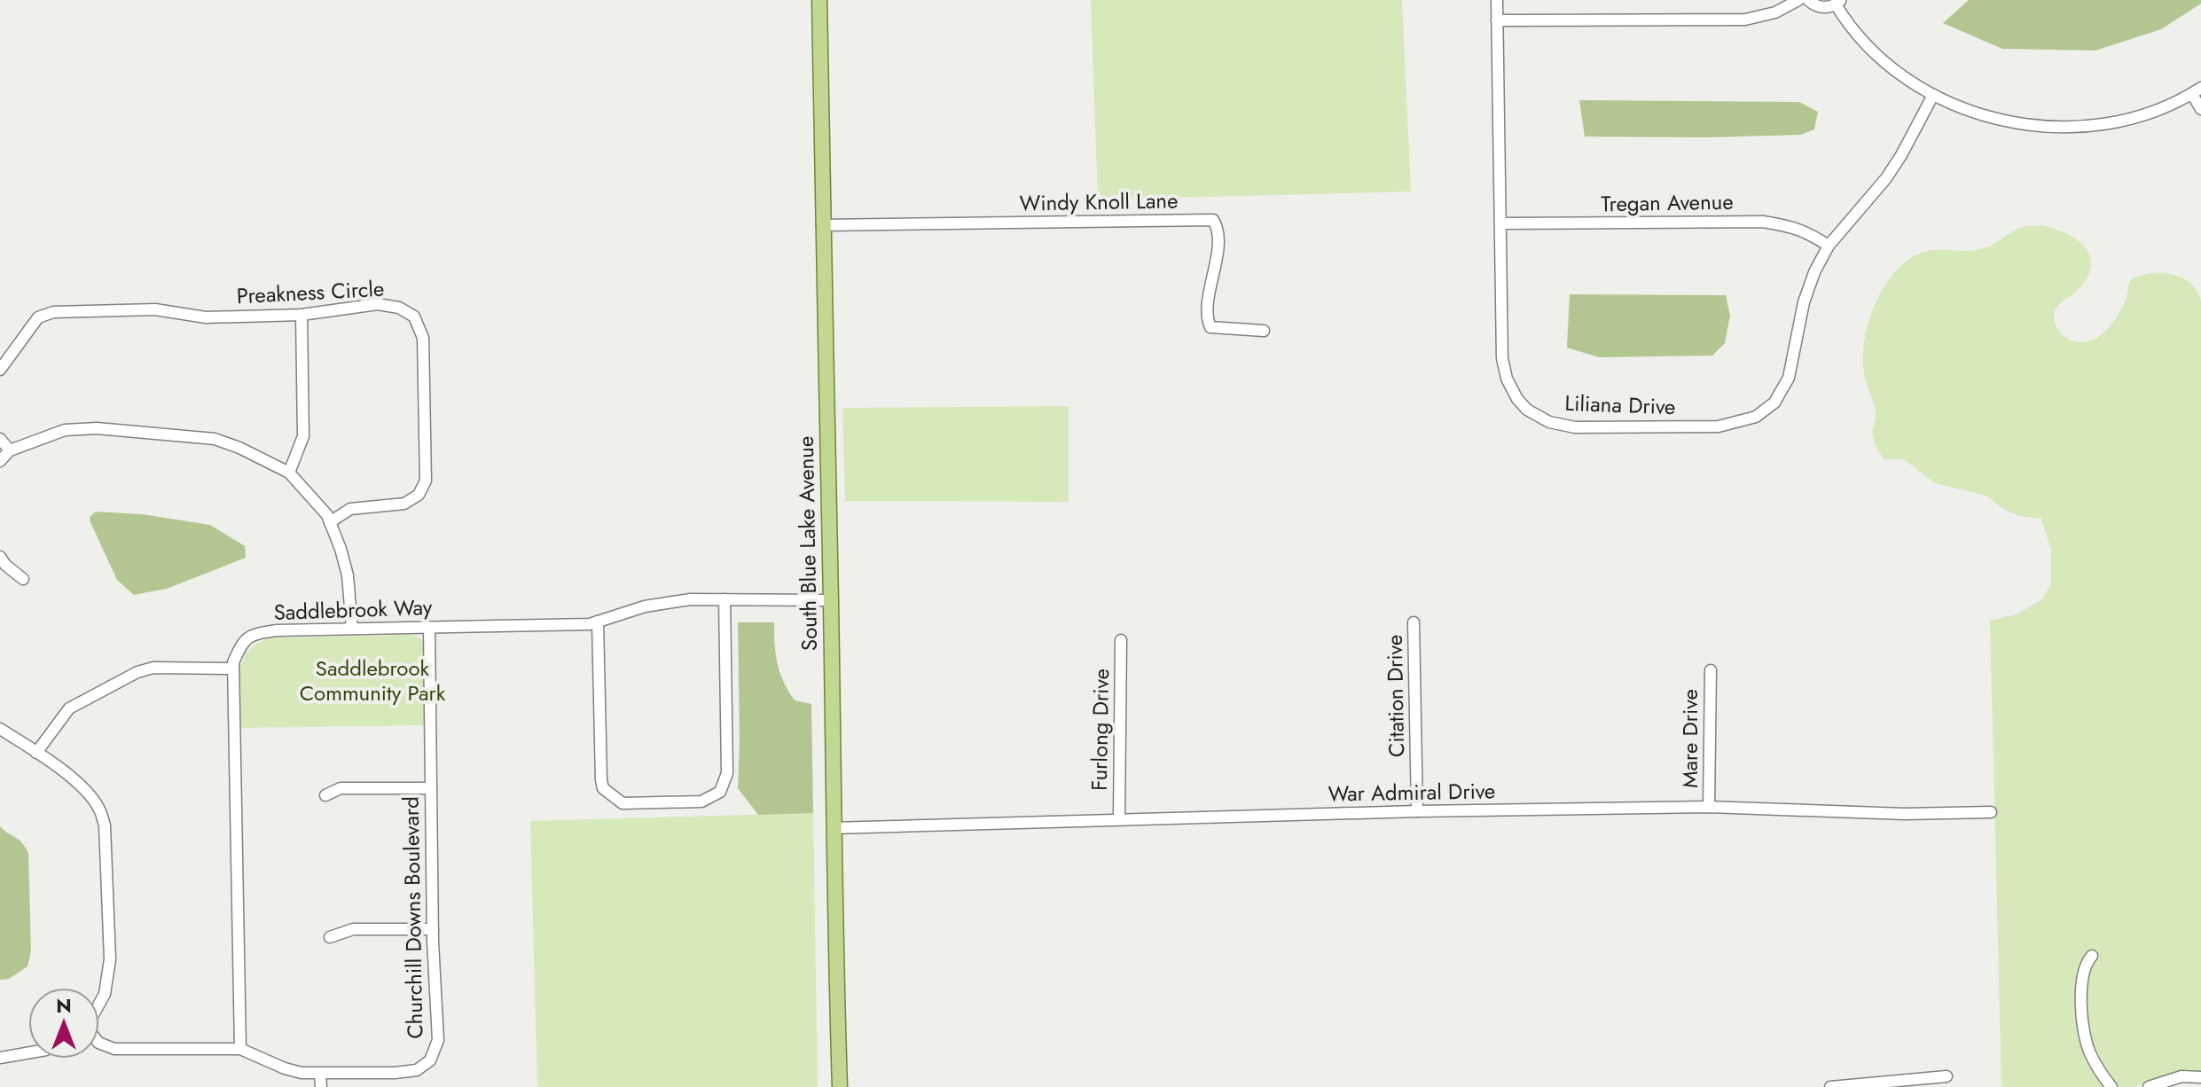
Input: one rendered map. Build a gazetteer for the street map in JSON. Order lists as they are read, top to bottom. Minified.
{"streets":{"main road":["South Blue Lake Avenue"],"street":["Windy Knoll Lane","Tregan Avenue","Preakness Circle","Liliana Drive","Saddlebrook Way","Citation Drive","Furlong Drive","Mare Drive","War Admiral Drive","Churchill Downs Boulevard"]},"crossings":[["Windy Knoll Lane","South Blue Lake Avenue"],["Tregan Avenue","Liliana Drive"],["South Blue Lake Avenue","Saddlebrook Way"],["South Blue Lake Avenue","War Admiral Drive"],["Saddlebrook Way","Churchill Downs Boulevard"],["Citation Drive","War Admiral Drive"],["Furlong Drive","War Admiral Drive"],["Mare Drive","War Admiral Drive"]],"parks":["Saddlebrook Community Park"],"north":"top"}
